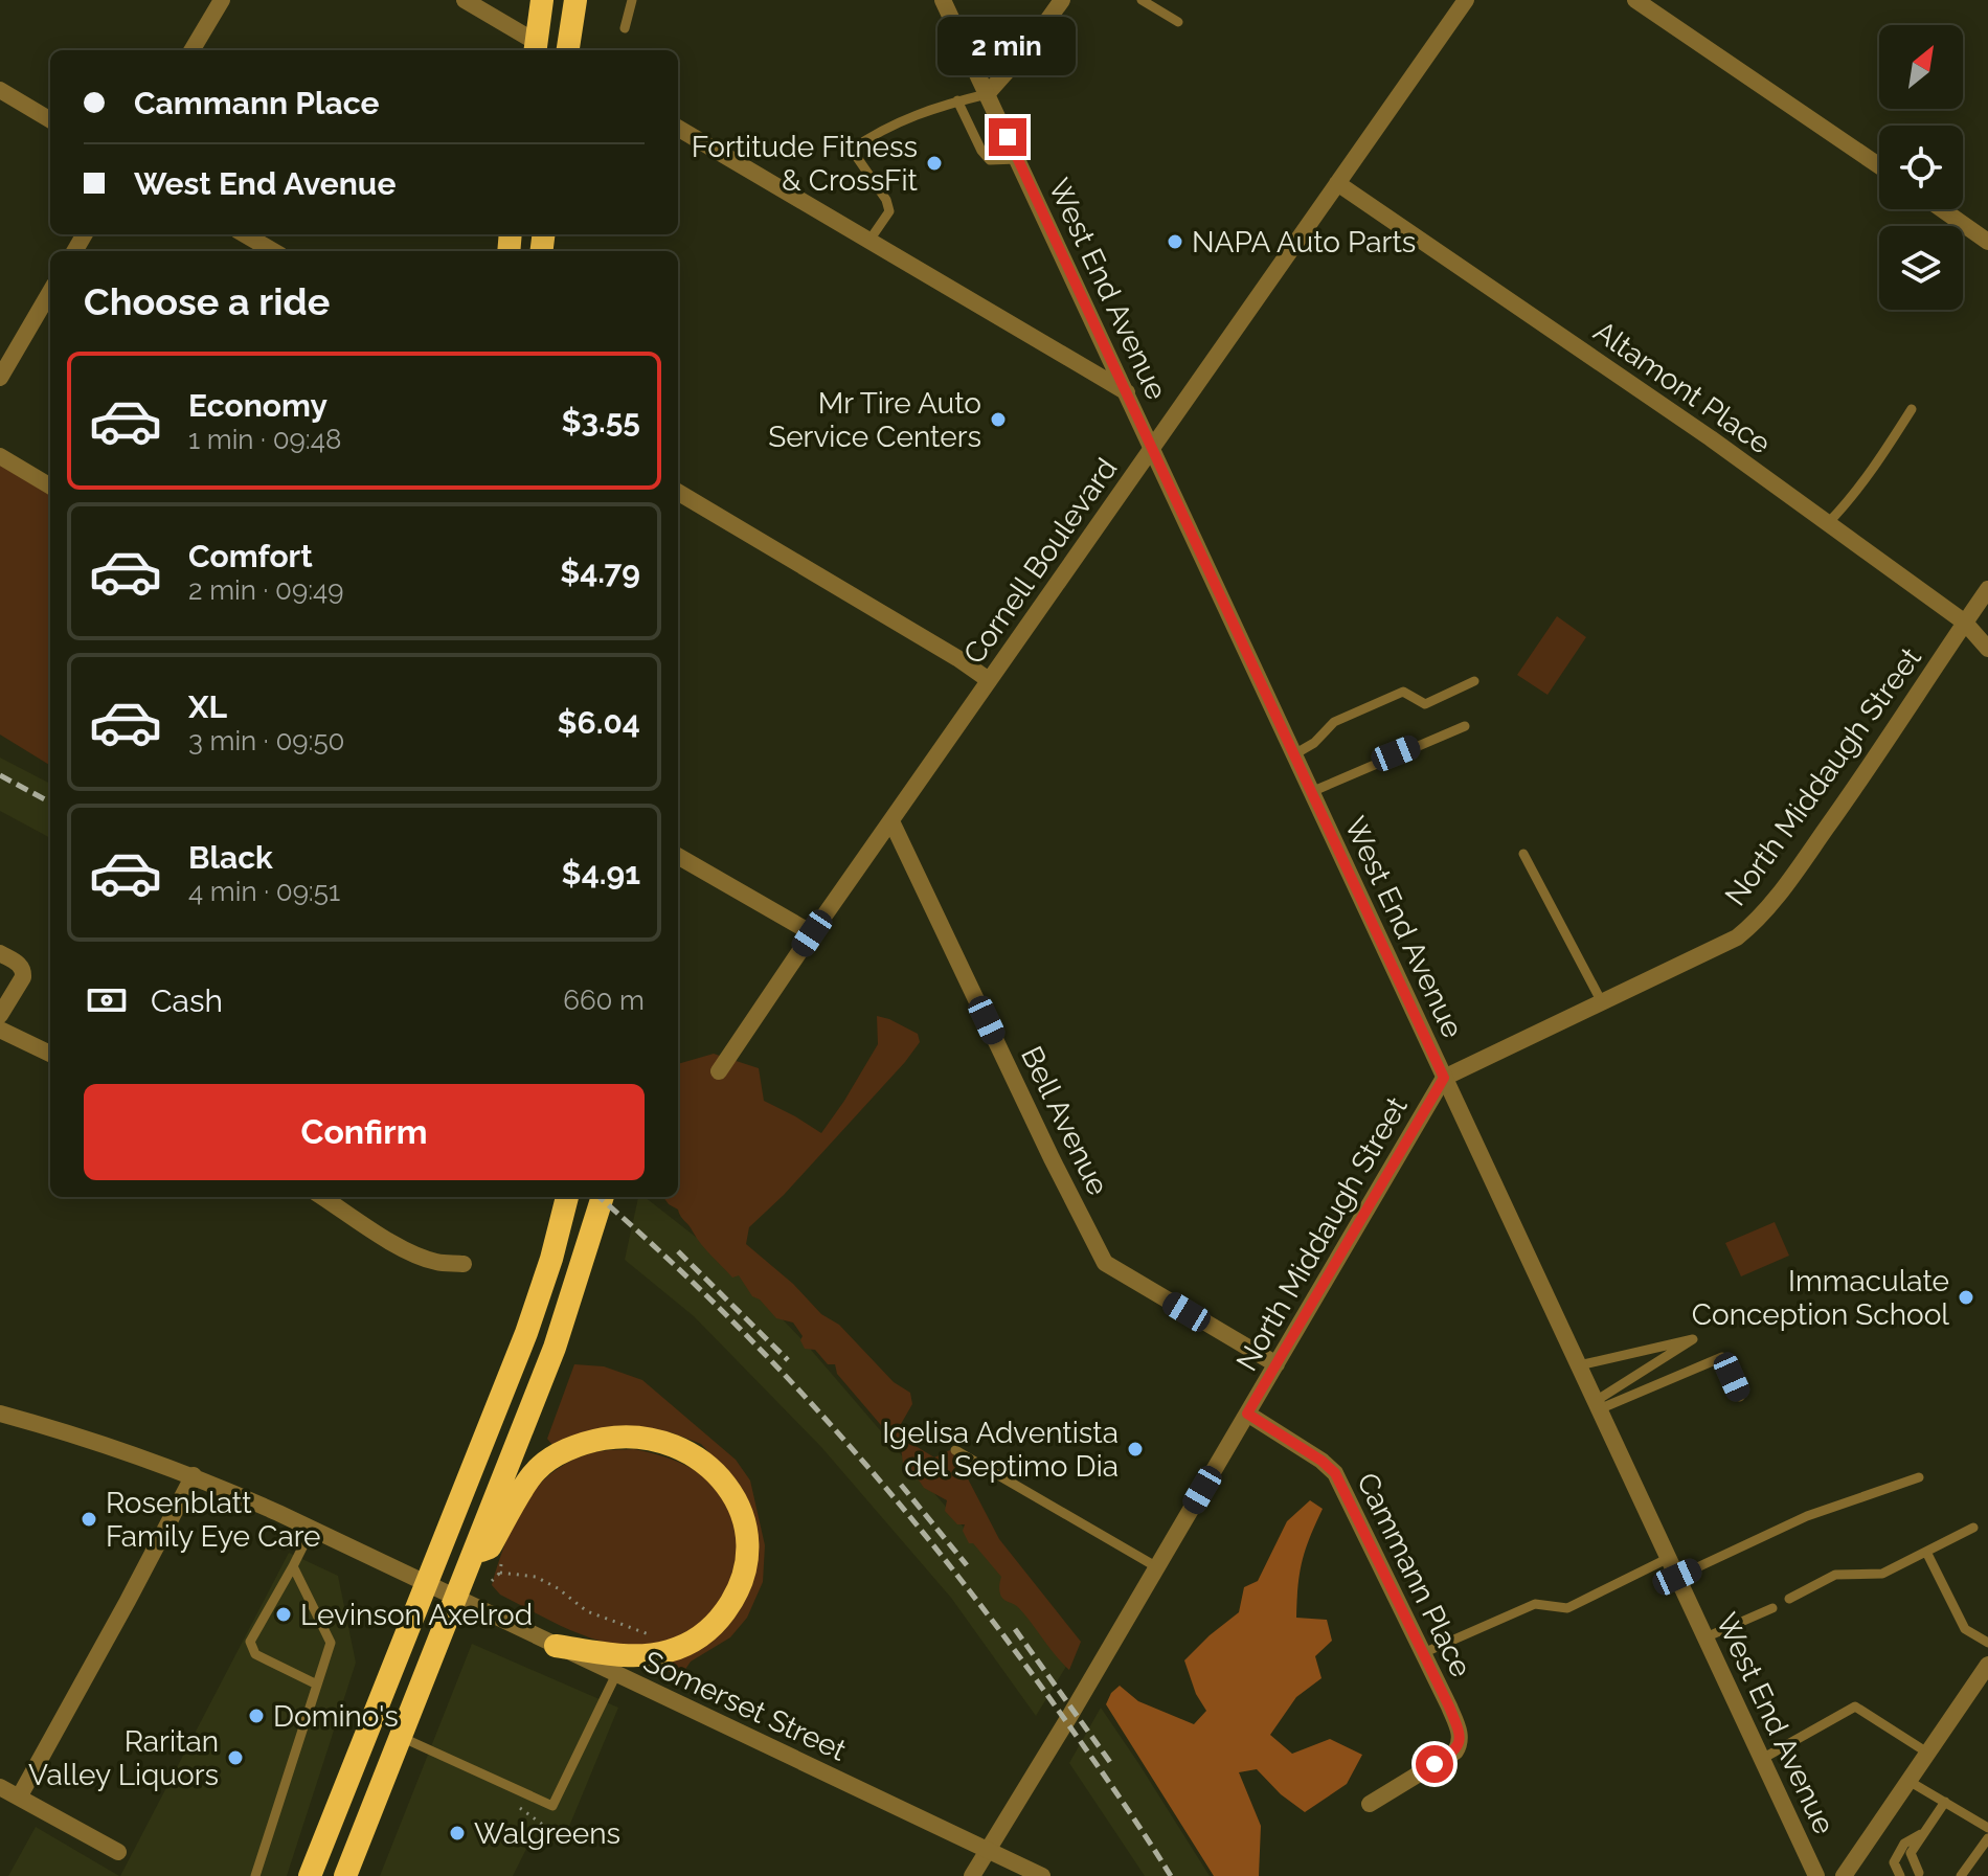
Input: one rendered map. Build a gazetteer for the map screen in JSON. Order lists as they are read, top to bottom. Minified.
{"streets":{"street":["West End Avenue","Altamont Place","Cornell Boulevard","North Middaugh Street","Bell Avenue","Cammann Place","Somerset Street"]},"crossings":[["West End Avenue","Cornell Boulevard"],["West End Avenue","North Middaugh Street"],["Altamont Place","Cornell Boulevard"],["Altamont Place","North Middaugh Street"],["Cornell Boulevard","Bell Avenue"],["North Middaugh Street","Bell Avenue"],["North Middaugh Street","Cammann Place"],["North Middaugh Street","Somerset Street"]],"places":["Fortitude Fitness & CrossFit","NAPA Auto Parts","Mr Tire Auto Service Centers","Immaculate Conception School","Igelisa Adventista del Septimo Dia","Rosenblatt Family Eye Care","Levinson Axelrod","Domino's","Raritan Valley Liquors","Walgreens"],"north":"top right","page":{"bubble":"2 min","banner":["Cammann Place","West End Avenue"],"heading":"Choose a ride","list":[{"name":"Economy","note":"1 min · 09:48","value":"$3.55"},{"name":"Comfort","note":"2 min · 09:49","value":"$4.79"},{"name":"XL","note":"3 min · 09:50","value":"$6.04"},{"name":"Black","note":"4 min · 09:51","value":"$4.91"}],"pay":["Cash","660 m"],"buttons":"Confirm"}}
